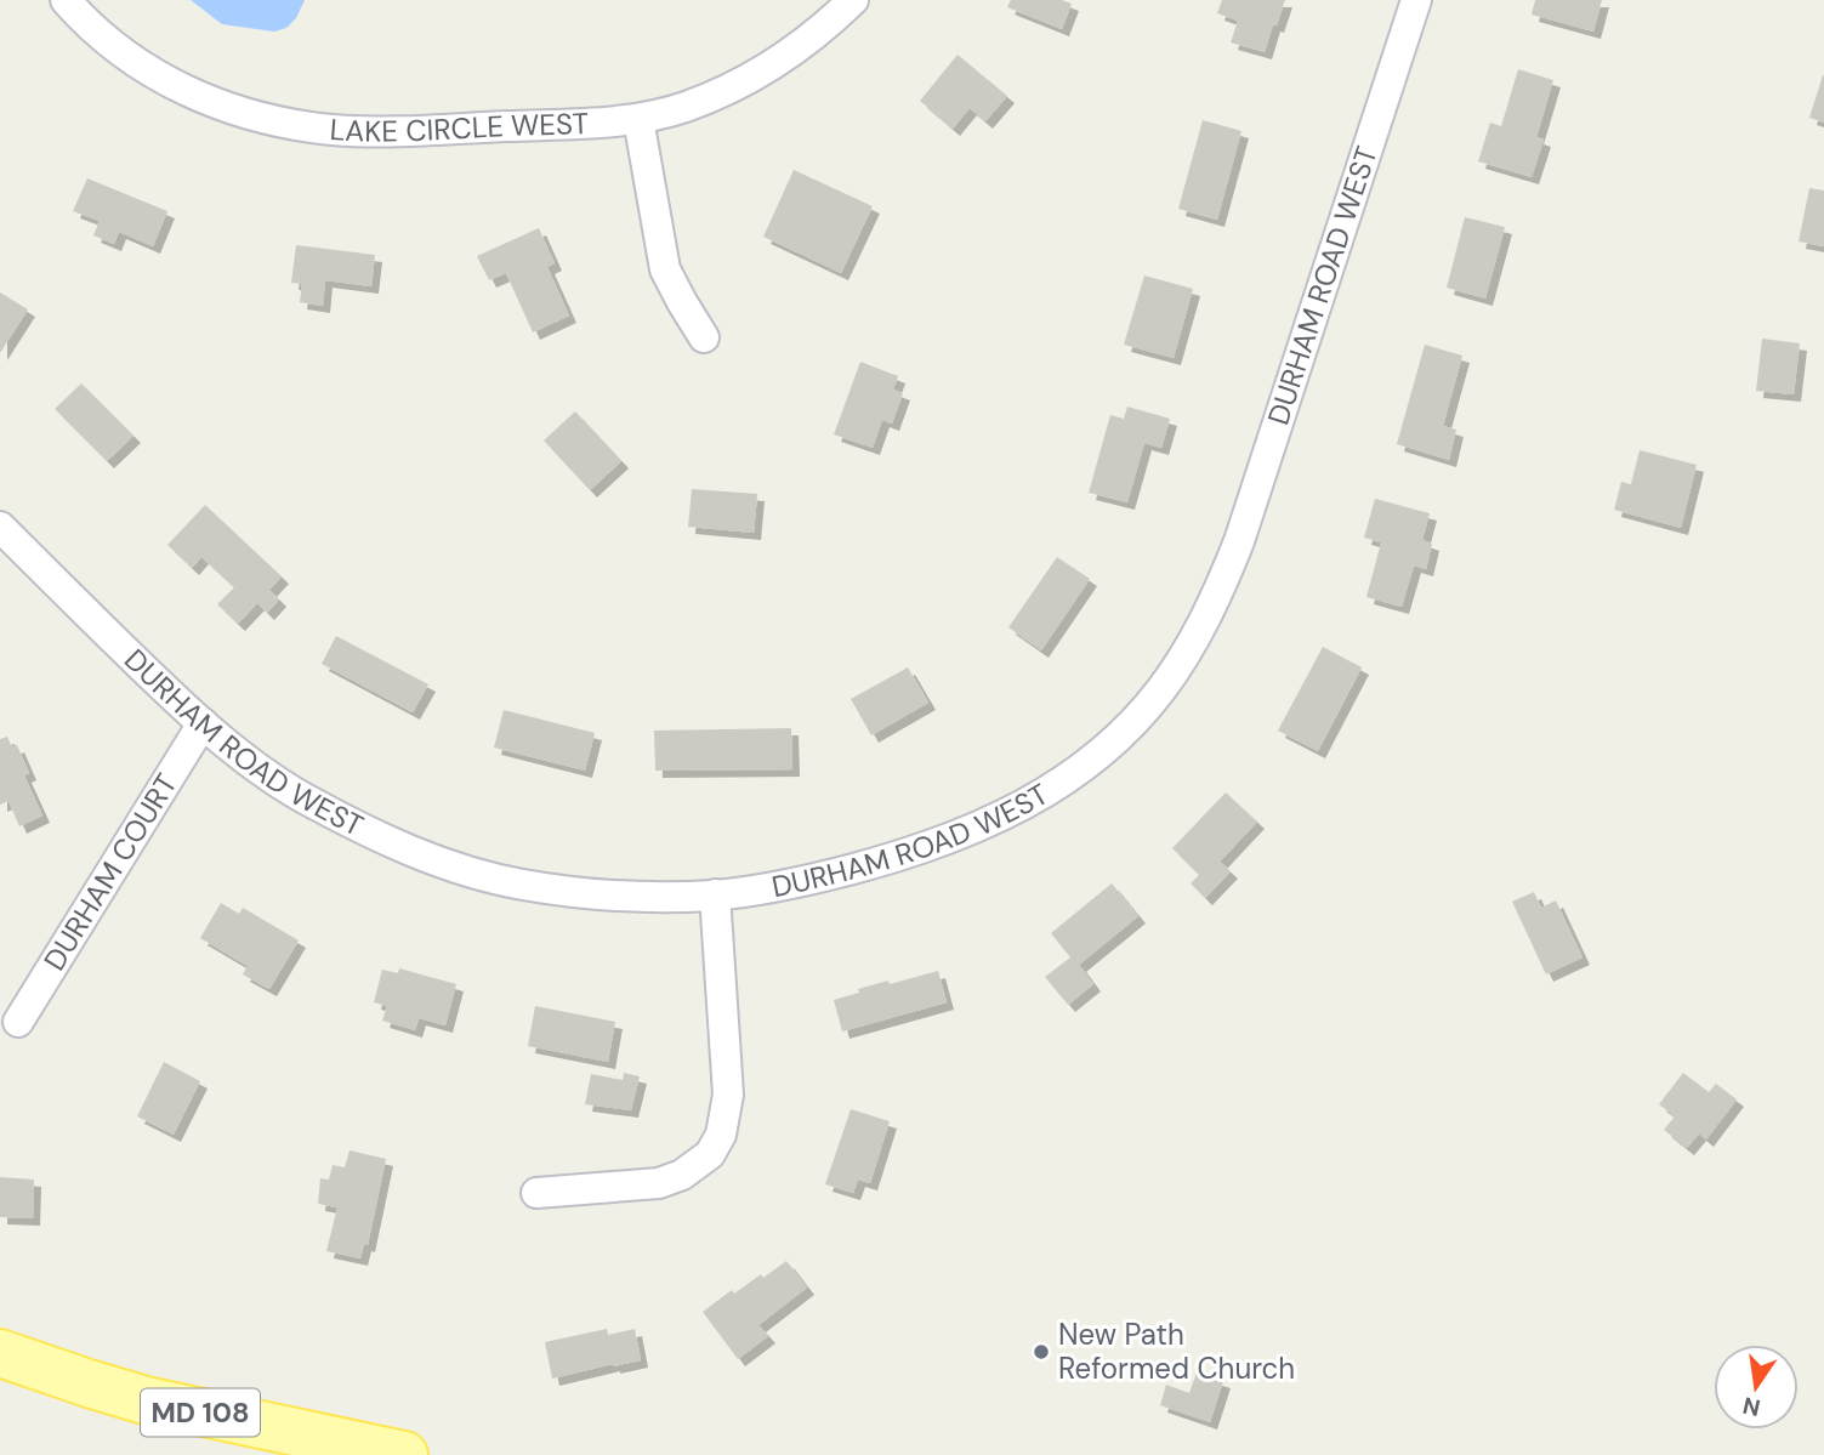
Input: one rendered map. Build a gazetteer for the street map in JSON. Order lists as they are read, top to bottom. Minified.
{"streets":{"main road":["MD 108"],"street":["LAKE CIRCLE WEST","DURHAM ROAD WEST","DURHAM COURT"]},"crossings":[["DURHAM ROAD WEST","DURHAM COURT"]],"places":["New Path Reformed Church"],"north":"bottom"}
